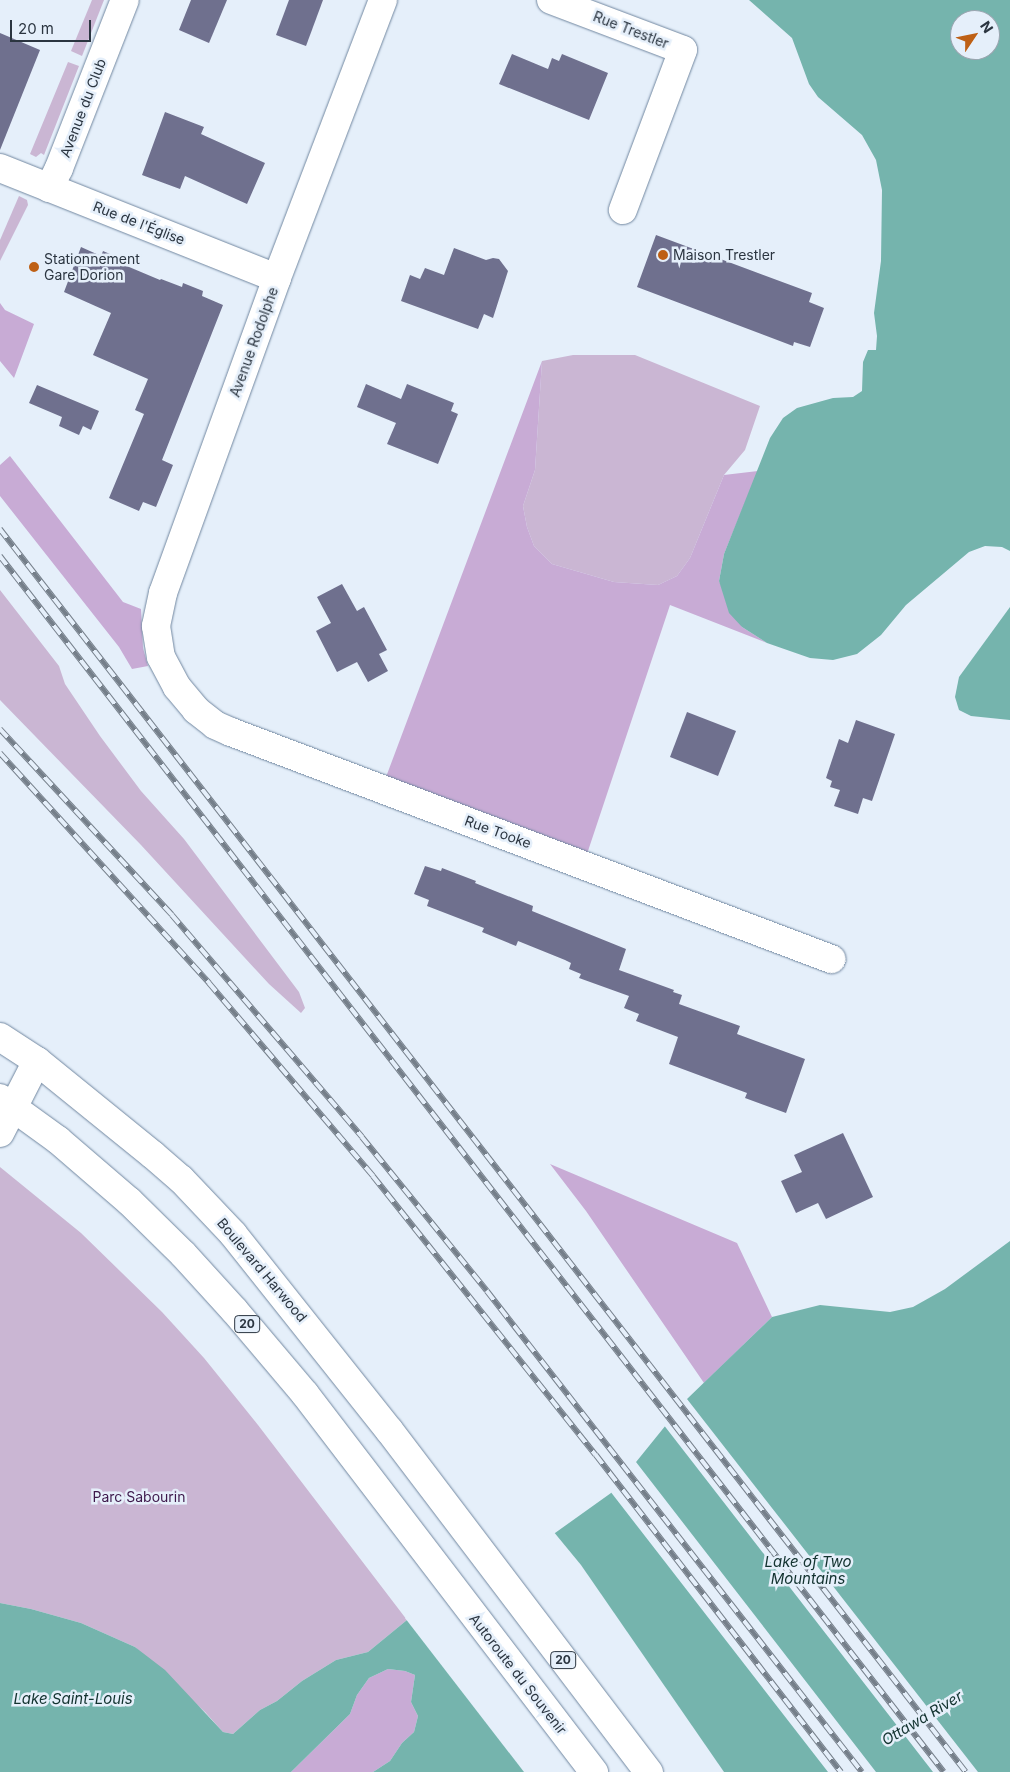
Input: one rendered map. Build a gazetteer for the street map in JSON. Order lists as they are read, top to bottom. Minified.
{"streets":{"main road":["Rue Trestler","Avenue du Club","Rue de l'Église","Avenue Rodolphe","Rue Tooke","Boulevard Harwood","20","Autoroute du Souvenir"]},"crossings":[["Avenue du Club","Rue de l'Église"],["Rue de l'Église","Avenue Rodolphe"],["Avenue Rodolphe","Rue Tooke"]],"water":["Lake of Two Mountains","Lake Saint-Louis","Ottawa River"],"parks":["Parc Sabourin"],"places":["Maison Trestler","Stationnement Gare Dorion"],"scale_bar":"20 m","north":"top right"}
